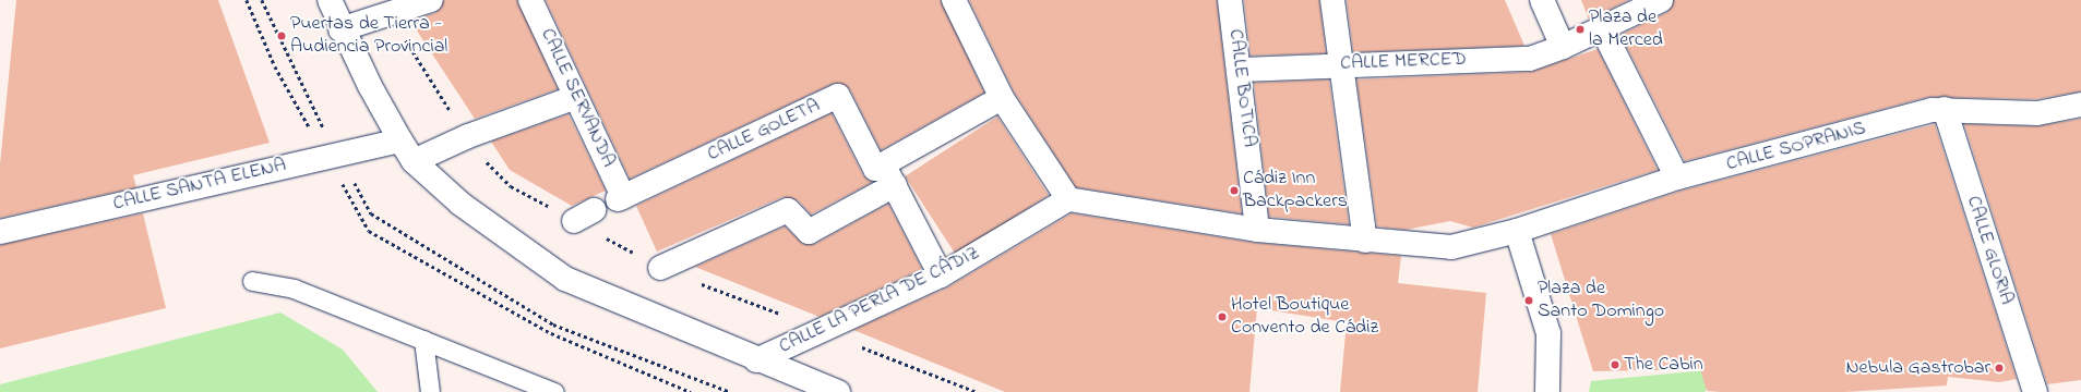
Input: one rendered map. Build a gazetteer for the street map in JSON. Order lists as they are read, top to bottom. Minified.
{"streets":{"street":["CALLE MERCED","CALLE BOTICA","CALLE SERVANDA","CALLE GOLETA","CALLE SOPRANIS","CALLE SANTA ELENA","CALLE GLORIA","CALLE LA PERLA DE CÁDIZ"]},"crossings":[["CALLE MERCED","CALLE BOTICA"],["CALLE BOTICA","CALLE SOPRANIS"],["CALLE SERVANDA","CALLE GOLETA"],["CALLE SOPRANIS","CALLE GLORIA"],["CALLE SOPRANIS","CALLE LA PERLA DE CÁDIZ"]],"places":["Plaza de la Merced","Puertas de Tierra - Audiencia Provincial","Cádiz Inn Backpackers","Plaza de Santo Domingo","Hotel Boutique Convento de Cádiz","The Cabin","Nebula Gastrobar"]}
